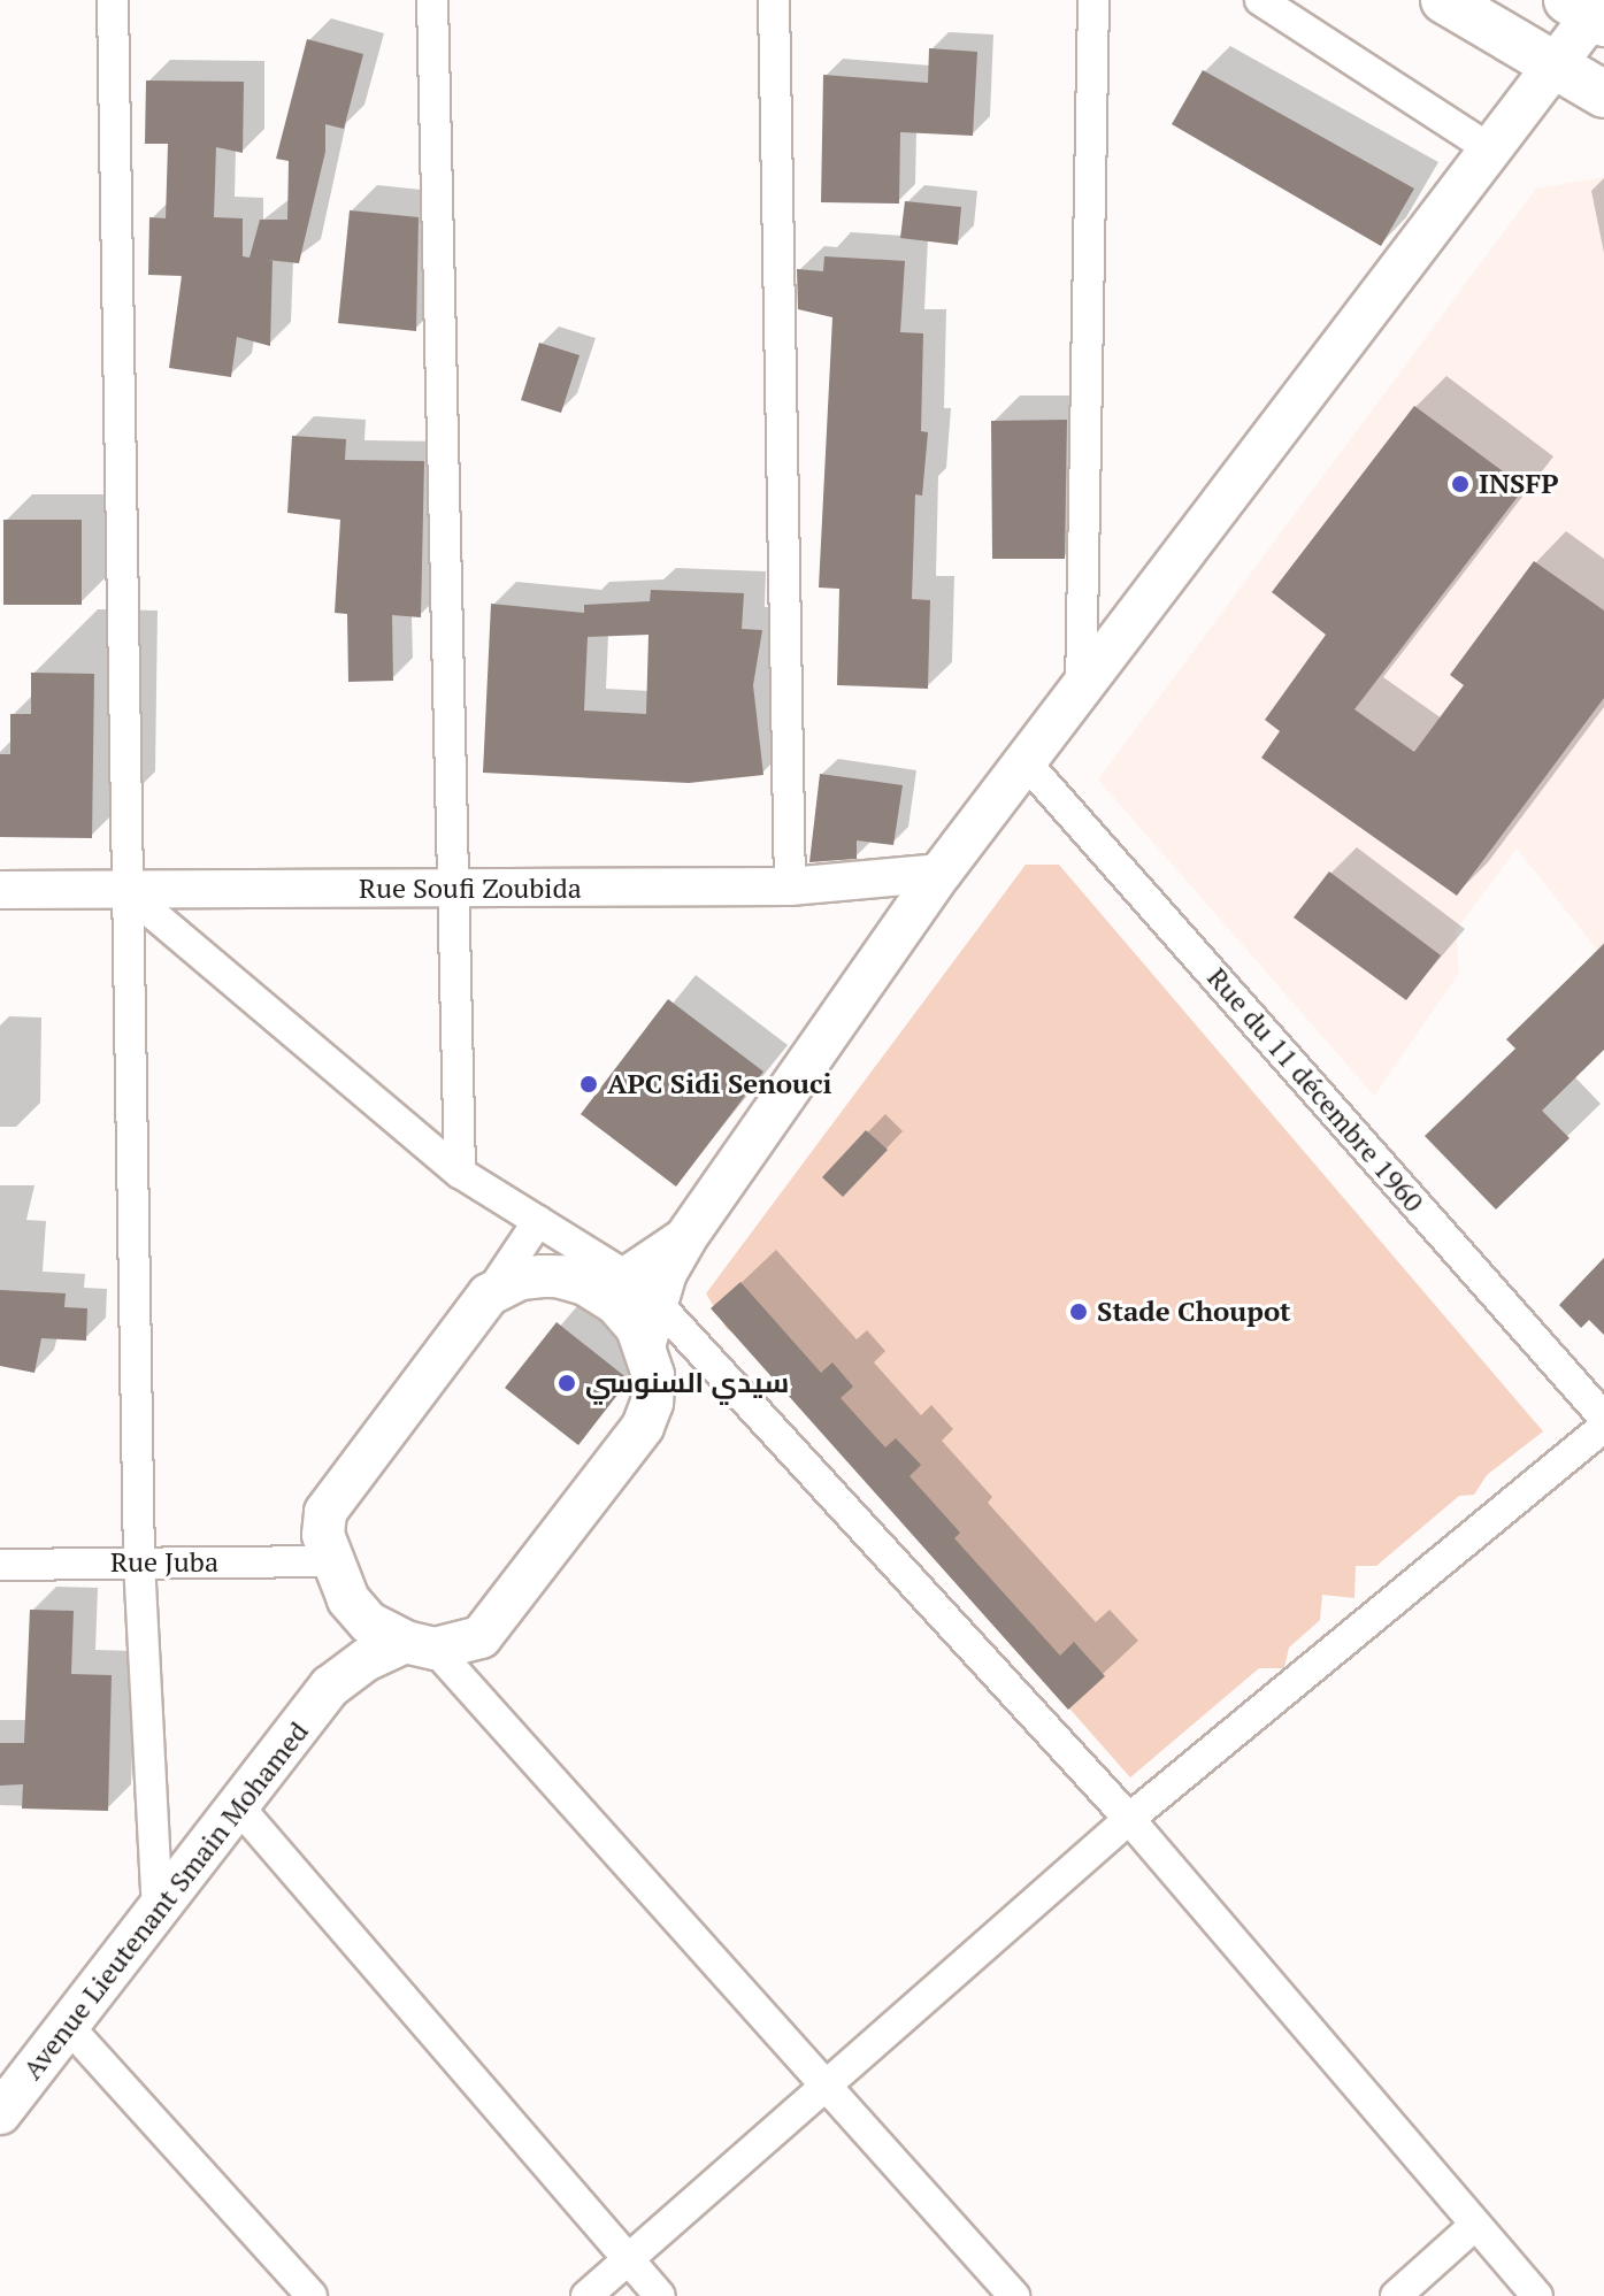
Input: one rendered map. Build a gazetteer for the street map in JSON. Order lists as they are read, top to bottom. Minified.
{"streets":{"main road":["Avenue Lieutenant Smain Mohamed"],"street":["Rue Soufi Zoubida","Rue du 11 décembre 1960","Rue Juba"]},"places":["INSFP","APC Sidi Senouci","Stade Choupot","سيدي السنوسي"]}
